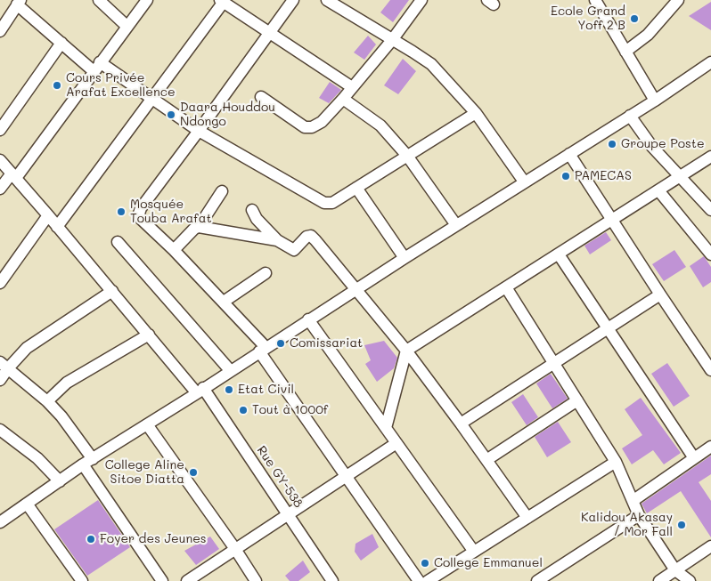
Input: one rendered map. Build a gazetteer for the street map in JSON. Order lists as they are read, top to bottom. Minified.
{"streets":{"street":["Rue GY-538"]},"places":["Ecole Grand Yoff 2 B","Cours Privée Arafat Excellence","Daara Houddou Ndongo","Groupe Poste","PAMECAS","Mosquée Touba Arafat","Comissariat","Etat Civil","Tout à 1000f","College Aline Sitoe Diatta","Kalidou Akasay / Mor Fall","Foyer des Jeunes","College Emmanuel"]}
